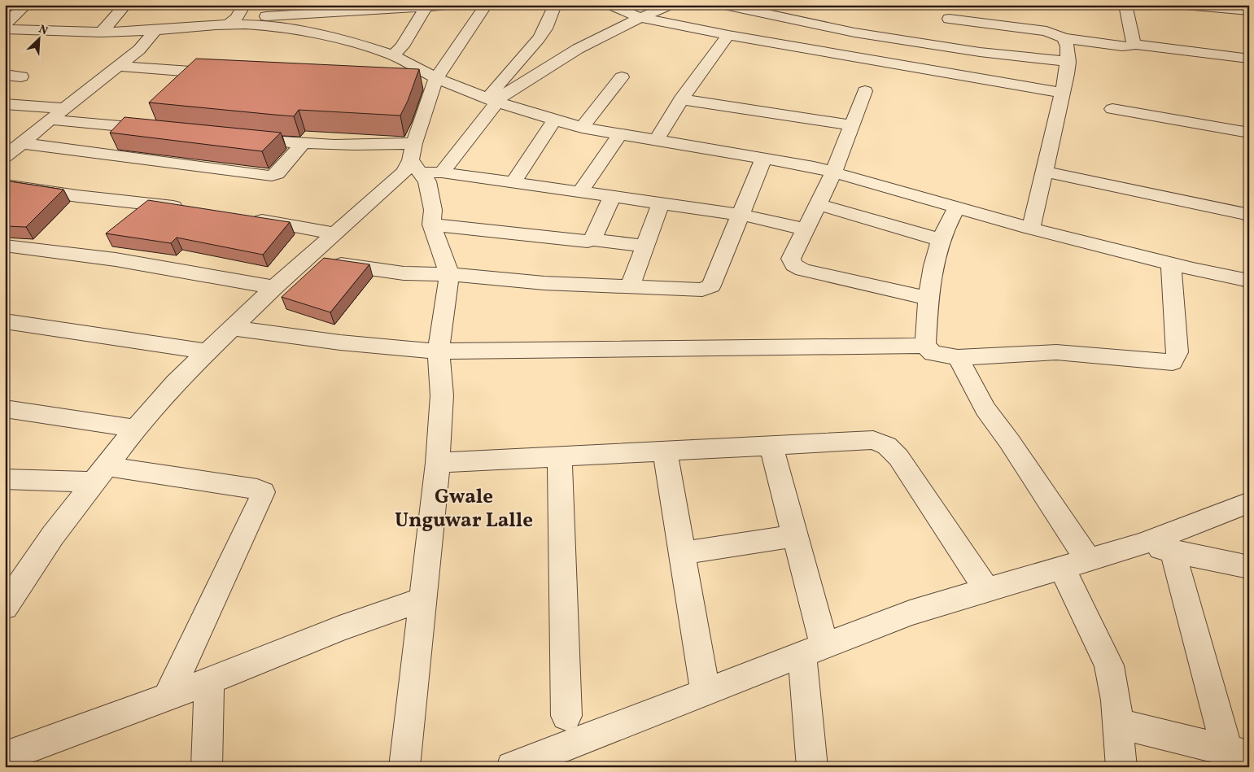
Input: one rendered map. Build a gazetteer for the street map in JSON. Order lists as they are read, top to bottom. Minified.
{"districts":["Gwale Unguwar Lalle"],"north":"top right"}
